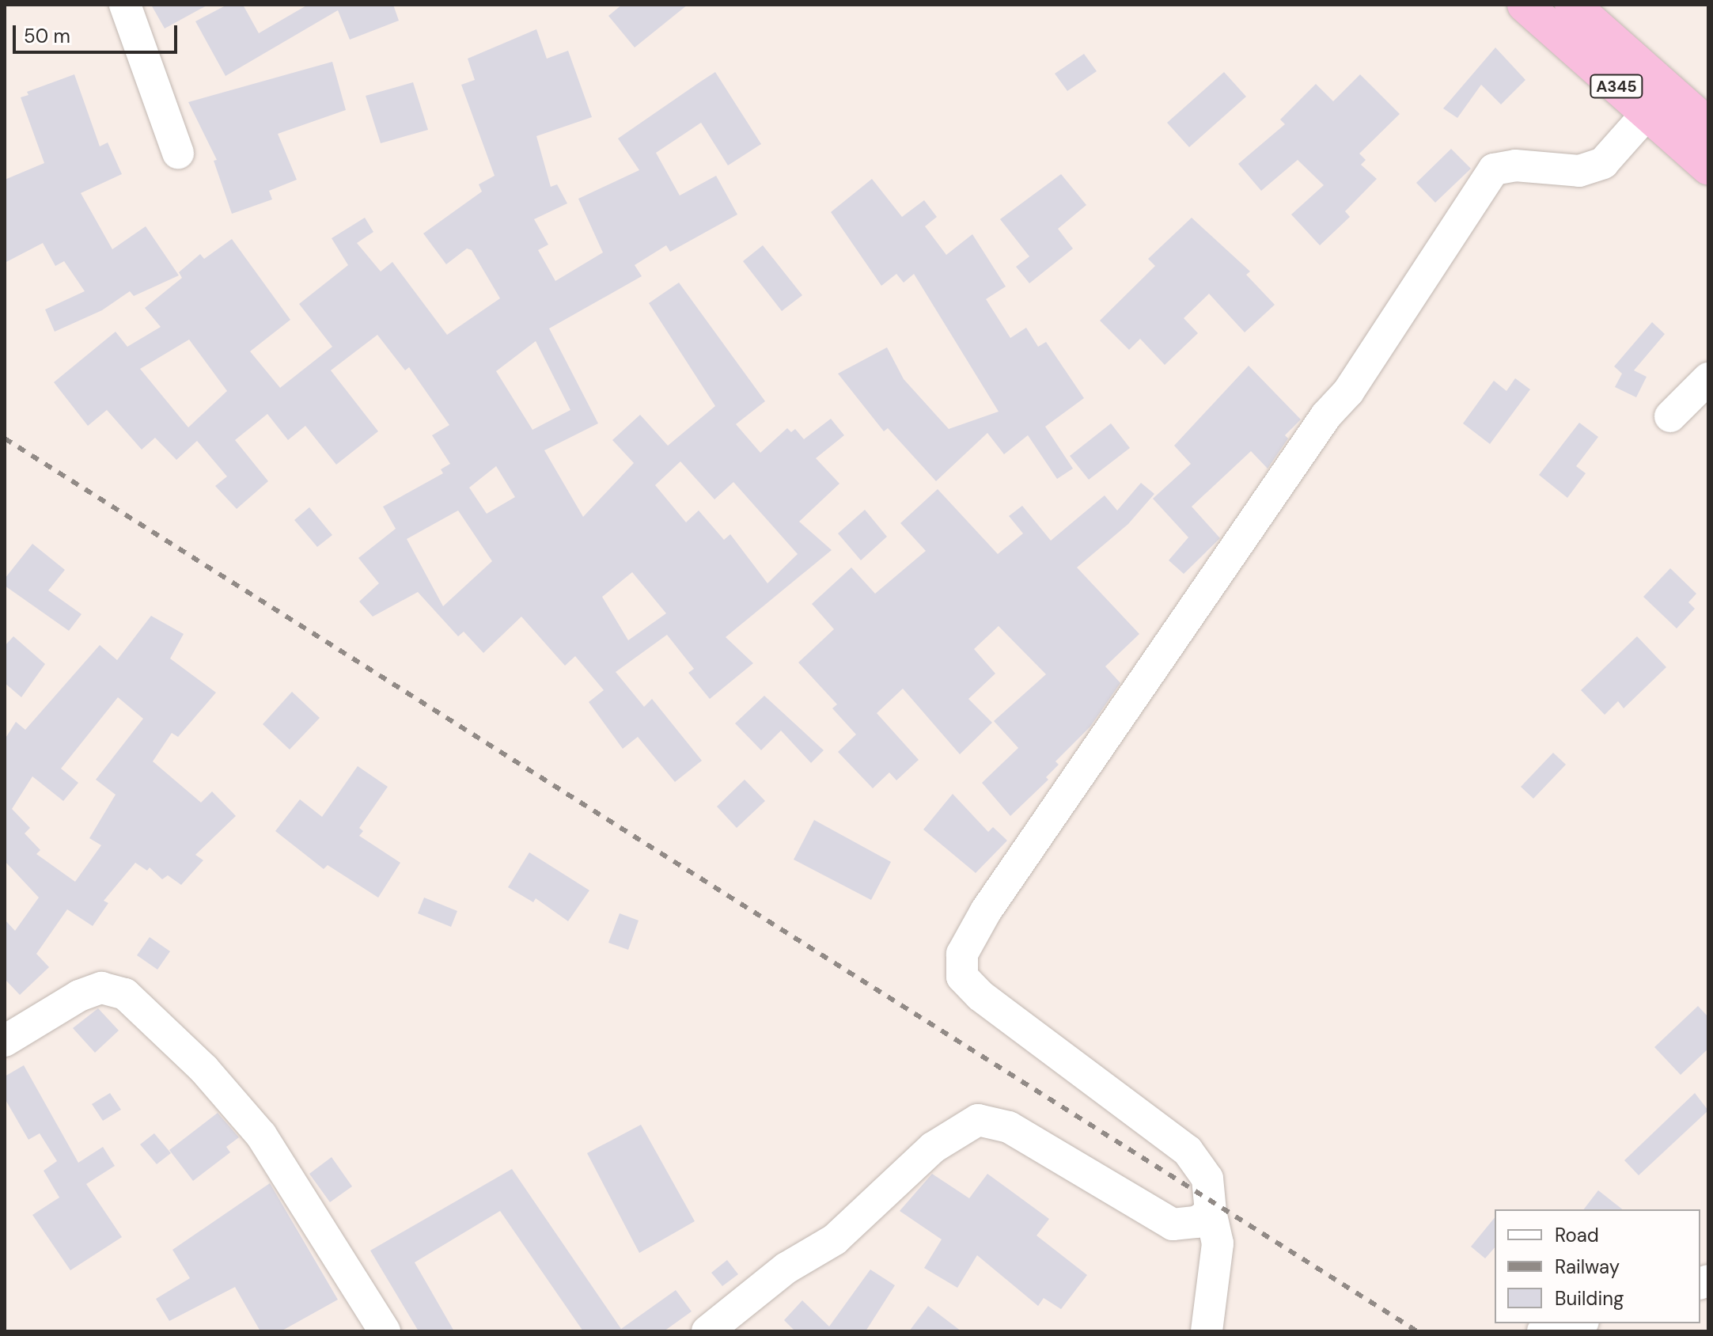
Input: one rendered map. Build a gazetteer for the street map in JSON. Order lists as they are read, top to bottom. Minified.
{"streets":{"highway":["A345"]},"legend":["Road","Railway","Building"],"scale_bar":"50 m"}
